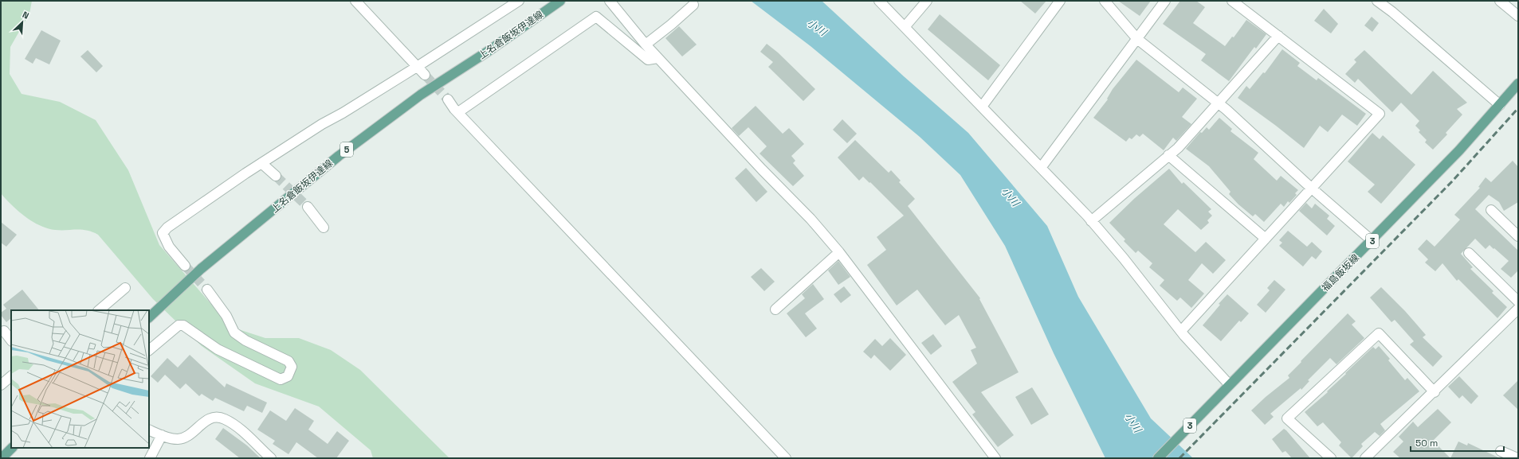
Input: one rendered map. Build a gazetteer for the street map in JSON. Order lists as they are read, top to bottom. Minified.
{"streets":{"main road":["上名倉飯坂伊達線","5","3","福島飯坂線"]},"water":["小川"],"scale_bar":"50 m","north":"top right"}
